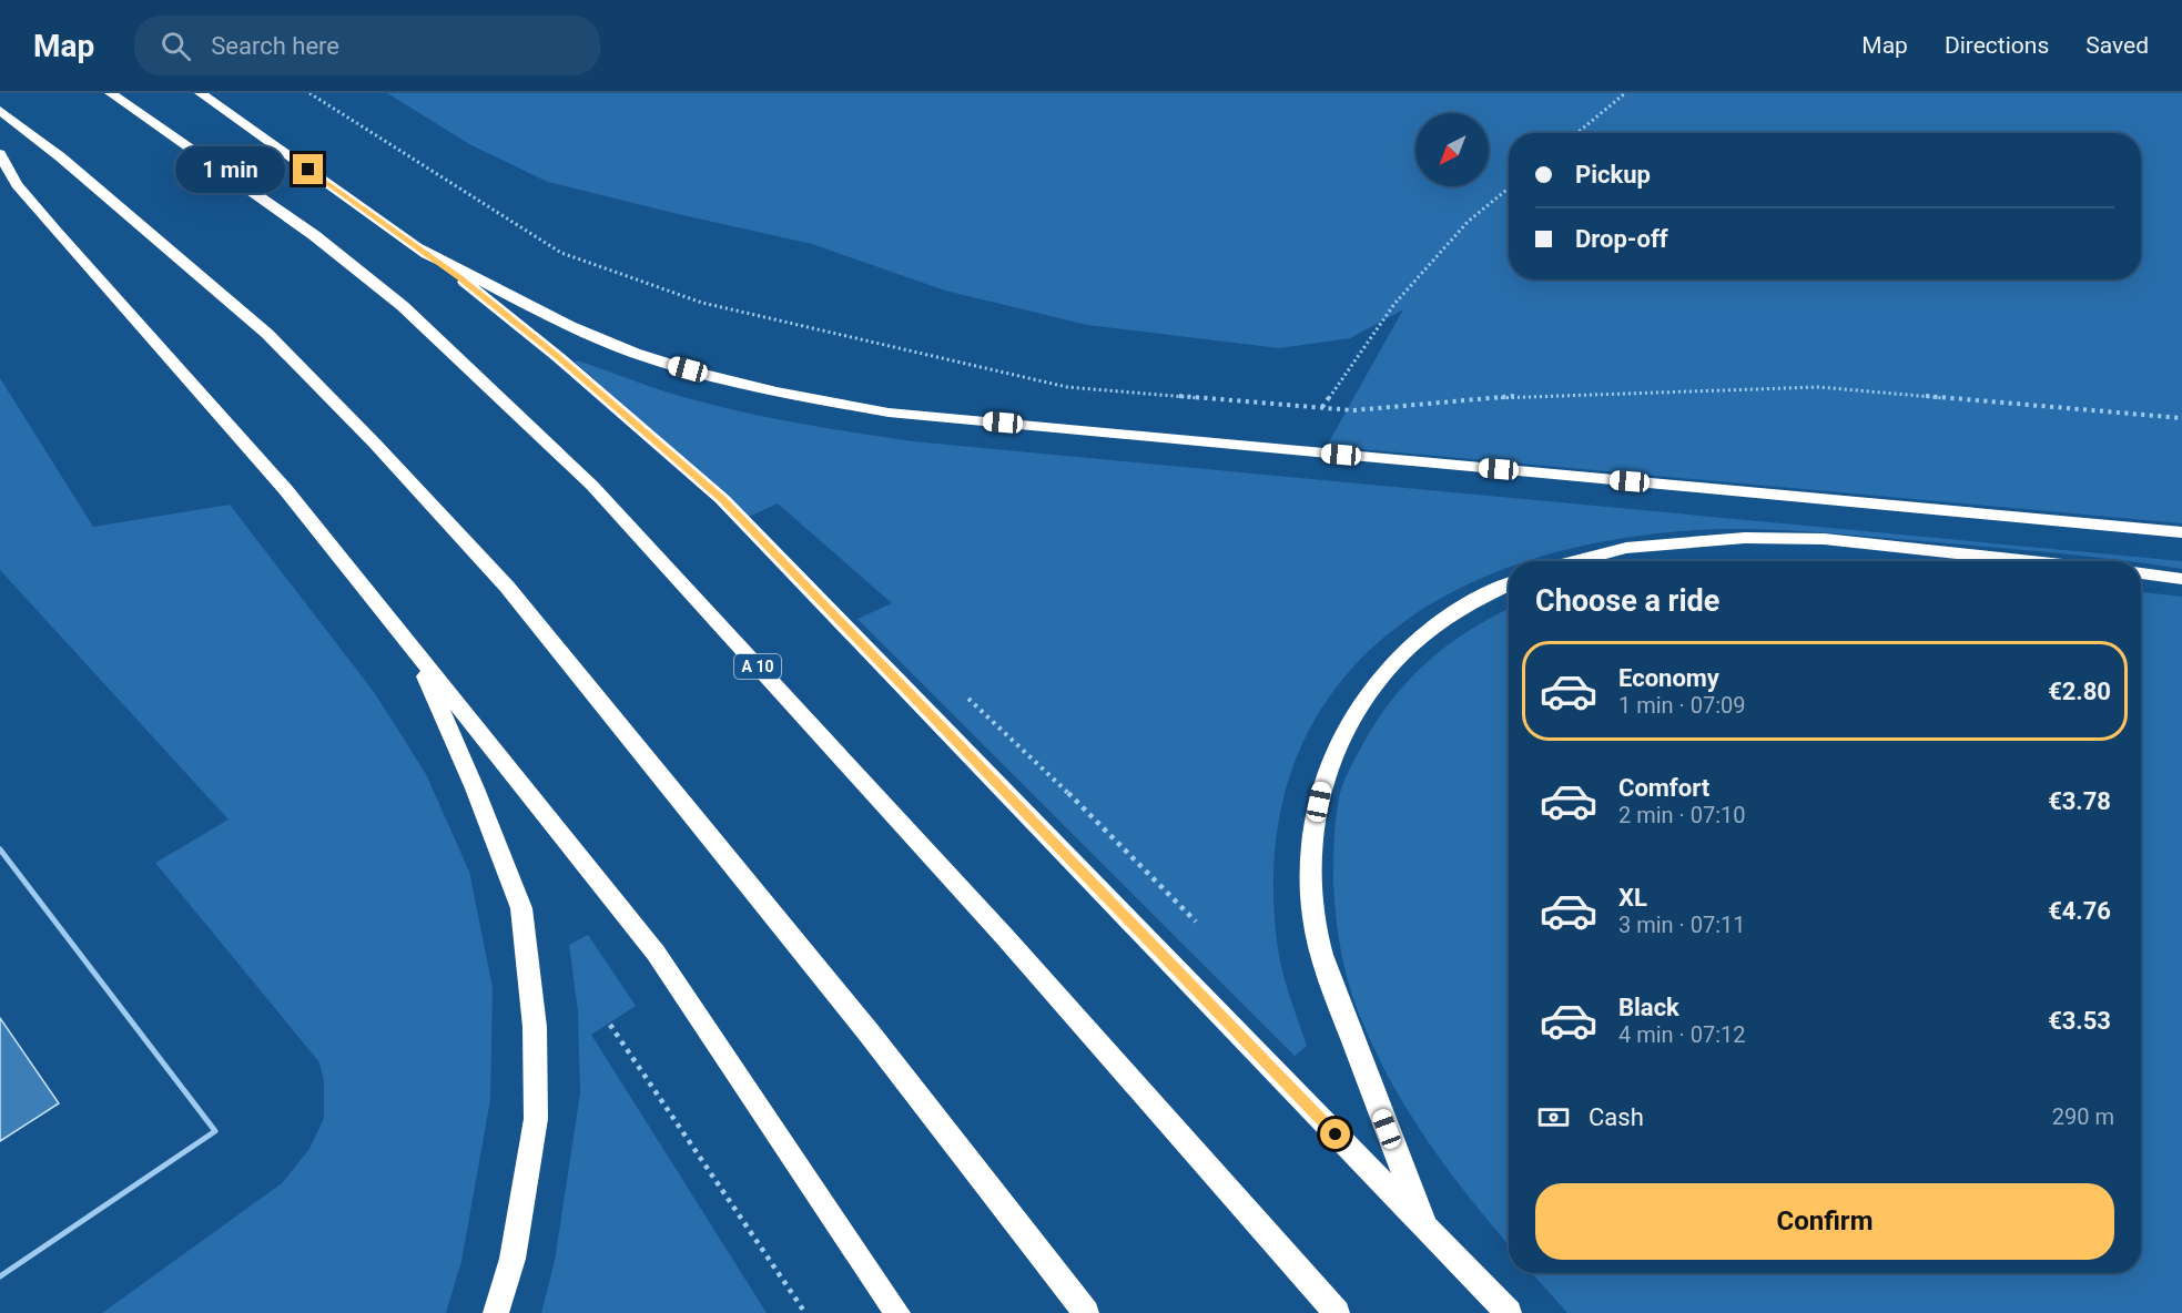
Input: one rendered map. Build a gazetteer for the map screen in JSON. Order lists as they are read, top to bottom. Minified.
{"streets":{"highway":["A 10"]},"north":"bottom left","page":{"header":"Map","search":"Search here","nav":["Map","Directions","Saved"],"banner":["Pickup","Drop-off"],"bubble":"1 min","heading":"Choose a ride","list":[{"name":"Economy","note":"1 min · 07:09","value":"€2.80"},{"name":"Comfort","note":"2 min · 07:10","value":"€3.78"},{"name":"XL","note":"3 min · 07:11","value":"€4.76"},{"name":"Black","note":"4 min · 07:12","value":"€3.53"}],"pay":["Cash","290 m"],"buttons":"Confirm"}}
